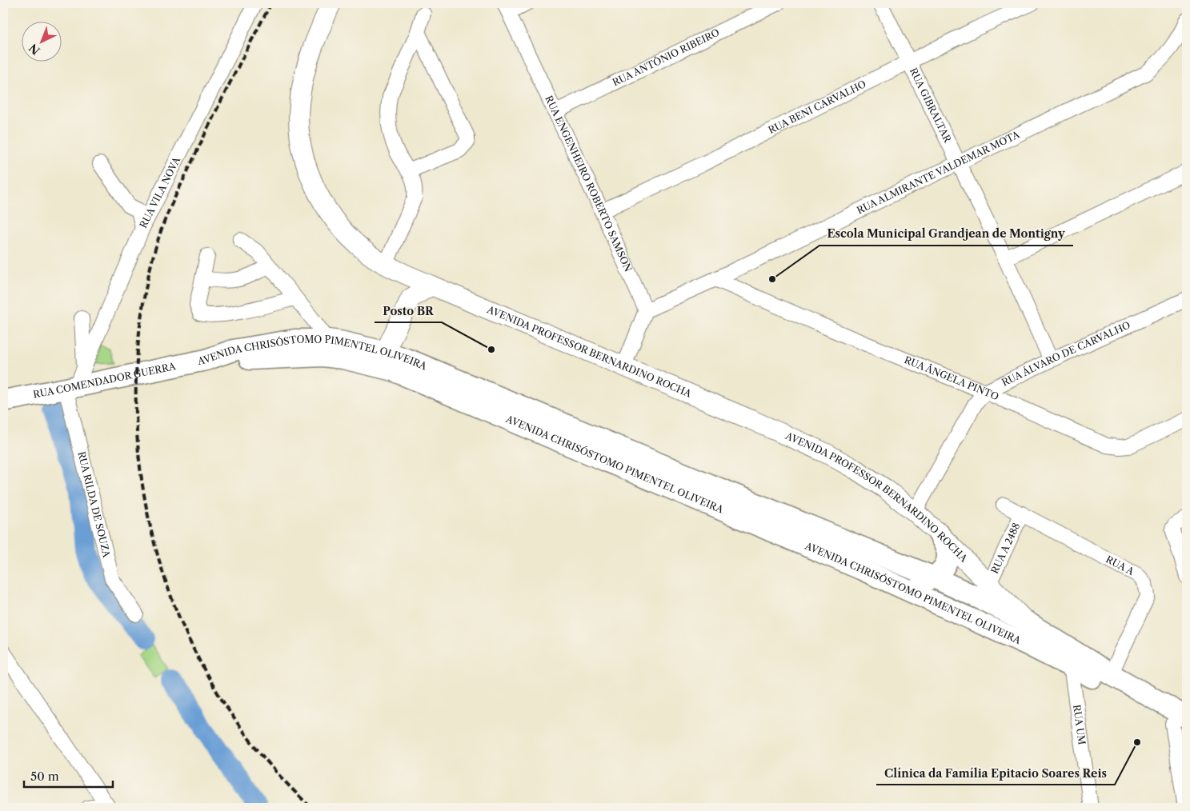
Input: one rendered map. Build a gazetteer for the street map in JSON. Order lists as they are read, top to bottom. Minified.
{"streets":{"main road":["AVENIDA PROFESSOR BERNARDINO ROCHA","AVENIDA CHRISÓSTOMO PIMENTEL OLIVEIRA","RUA COMENDADOR GUERRA"],"street":["RUA ANTÔNIO RIBEIRO","RUA GIBRALTAR","RUA BENI CARVALHO","RUA ALMIRANTE VALDEMAR MOTA","RUA ENGENHEIRO ROBERTO SAMSON","RUA VILA NOVA","RUA ÁLVARO DE CARVALHO","RUA ÂNGELA PINTO","RUA RILDA DE SOUZA","RUA A 2488","RUA A","RUA UM"]},"crossings":[["RUA ANTÔNIO RIBEIRO","RUA ENGENHEIRO ROBERTO SAMSON"],["RUA GIBRALTAR","RUA BENI CARVALHO"],["RUA GIBRALTAR","RUA ALMIRANTE VALDEMAR MOTA"],["RUA GIBRALTAR","RUA ÁLVARO DE CARVALHO"],["RUA BENI CARVALHO","RUA ENGENHEIRO ROBERTO SAMSON"],["RUA ALMIRANTE VALDEMAR MOTA","RUA ENGENHEIRO ROBERTO SAMSON"],["RUA ALMIRANTE VALDEMAR MOTA","RUA ÂNGELA PINTO"],["RUA VILA NOVA","RUA COMENDADOR GUERRA"],["RUA VILA NOVA","RUA RILDA DE SOUZA"],["AVENIDA PROFESSOR BERNARDINO ROCHA","RUA ÁLVARO DE CARVALHO"],["AVENIDA PROFESSOR BERNARDINO ROCHA","AVENIDA CHRISÓSTOMO PIMENTEL OLIVEIRA"],["AVENIDA PROFESSOR BERNARDINO ROCHA","RUA A 2488"],["RUA ÁLVARO DE CARVALHO","RUA ÂNGELA PINTO"],["AVENIDA CHRISÓSTOMO PIMENTEL OLIVEIRA","RUA COMENDADOR GUERRA"],["AVENIDA CHRISÓSTOMO PIMENTEL OLIVEIRA","RUA A"],["AVENIDA CHRISÓSTOMO PIMENTEL OLIVEIRA","RUA UM"],["RUA COMENDADOR GUERRA","RUA RILDA DE SOUZA"],["RUA A 2488","RUA A"]],"places":["Escola Municipal Grandjean de Montigny","Posto BR","Clínica da Família Epitacio Soares Reis"],"scale_bar":"50 m","north":"bottom left"}
